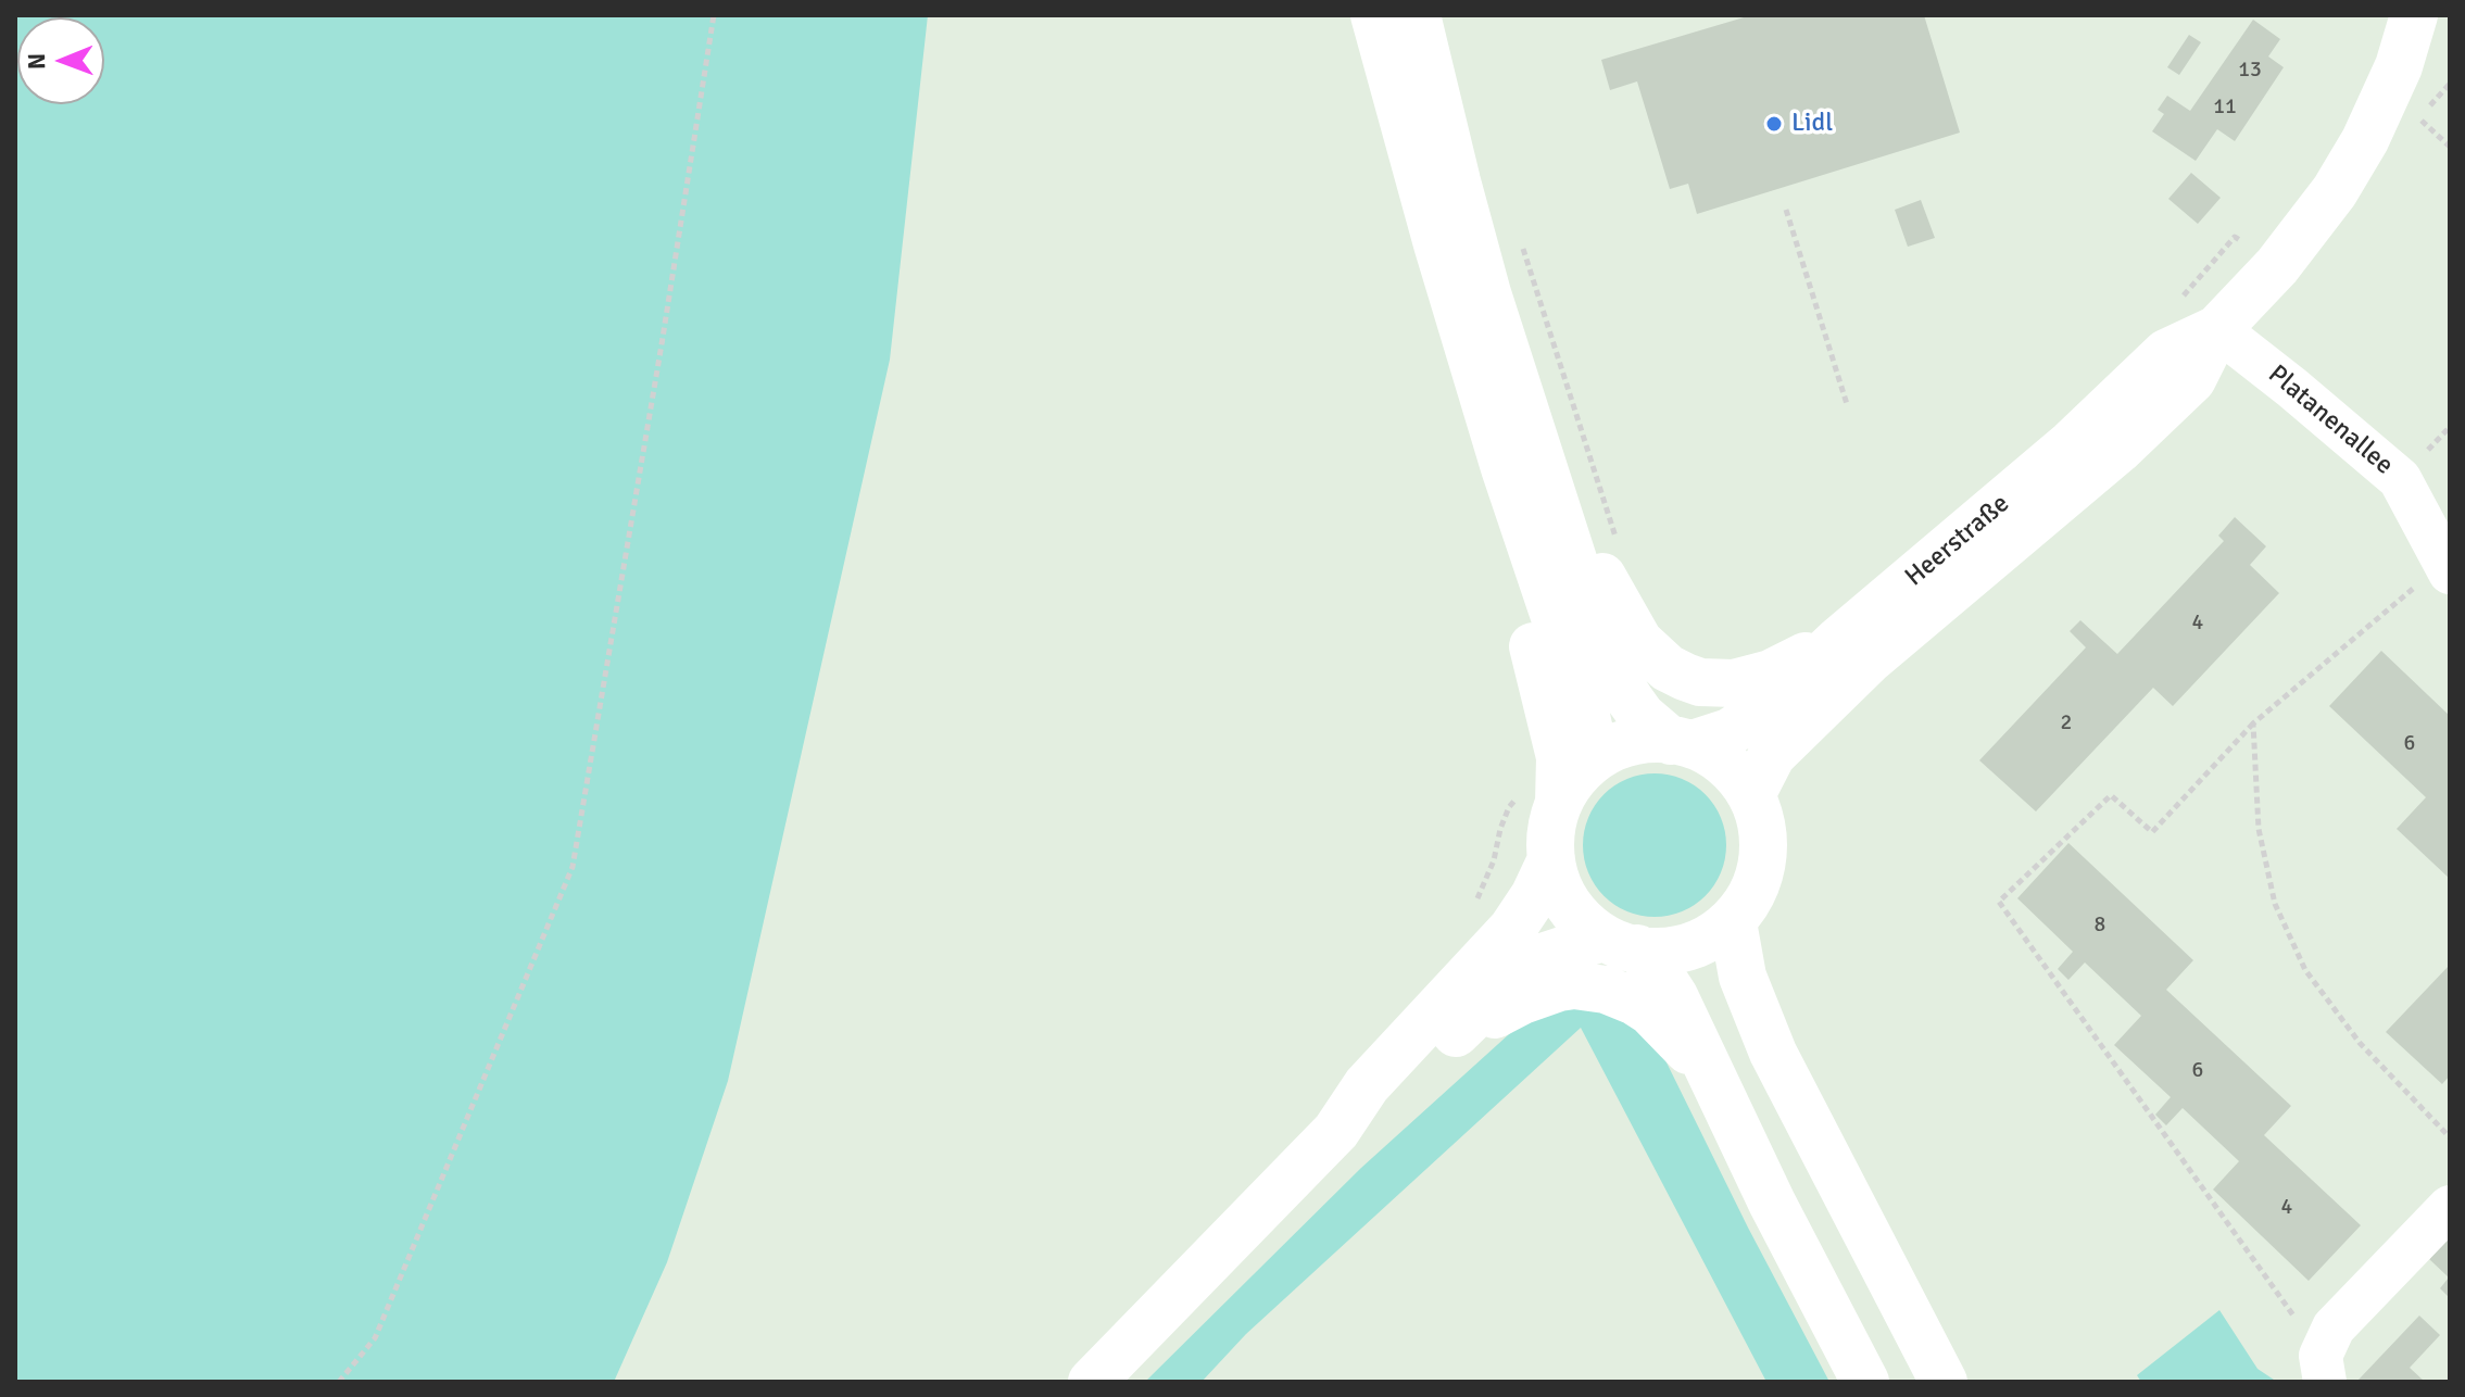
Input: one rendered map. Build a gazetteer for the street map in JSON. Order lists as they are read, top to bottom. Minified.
{"streets":{"main road":["Heerstraße"],"street":["Platanenallee"]},"crossings":[["Platanenallee","Heerstraße"]],"places":["Lidl"],"house_numbers":["13","11","4","2","6","8","6","4"],"north":"left"}
